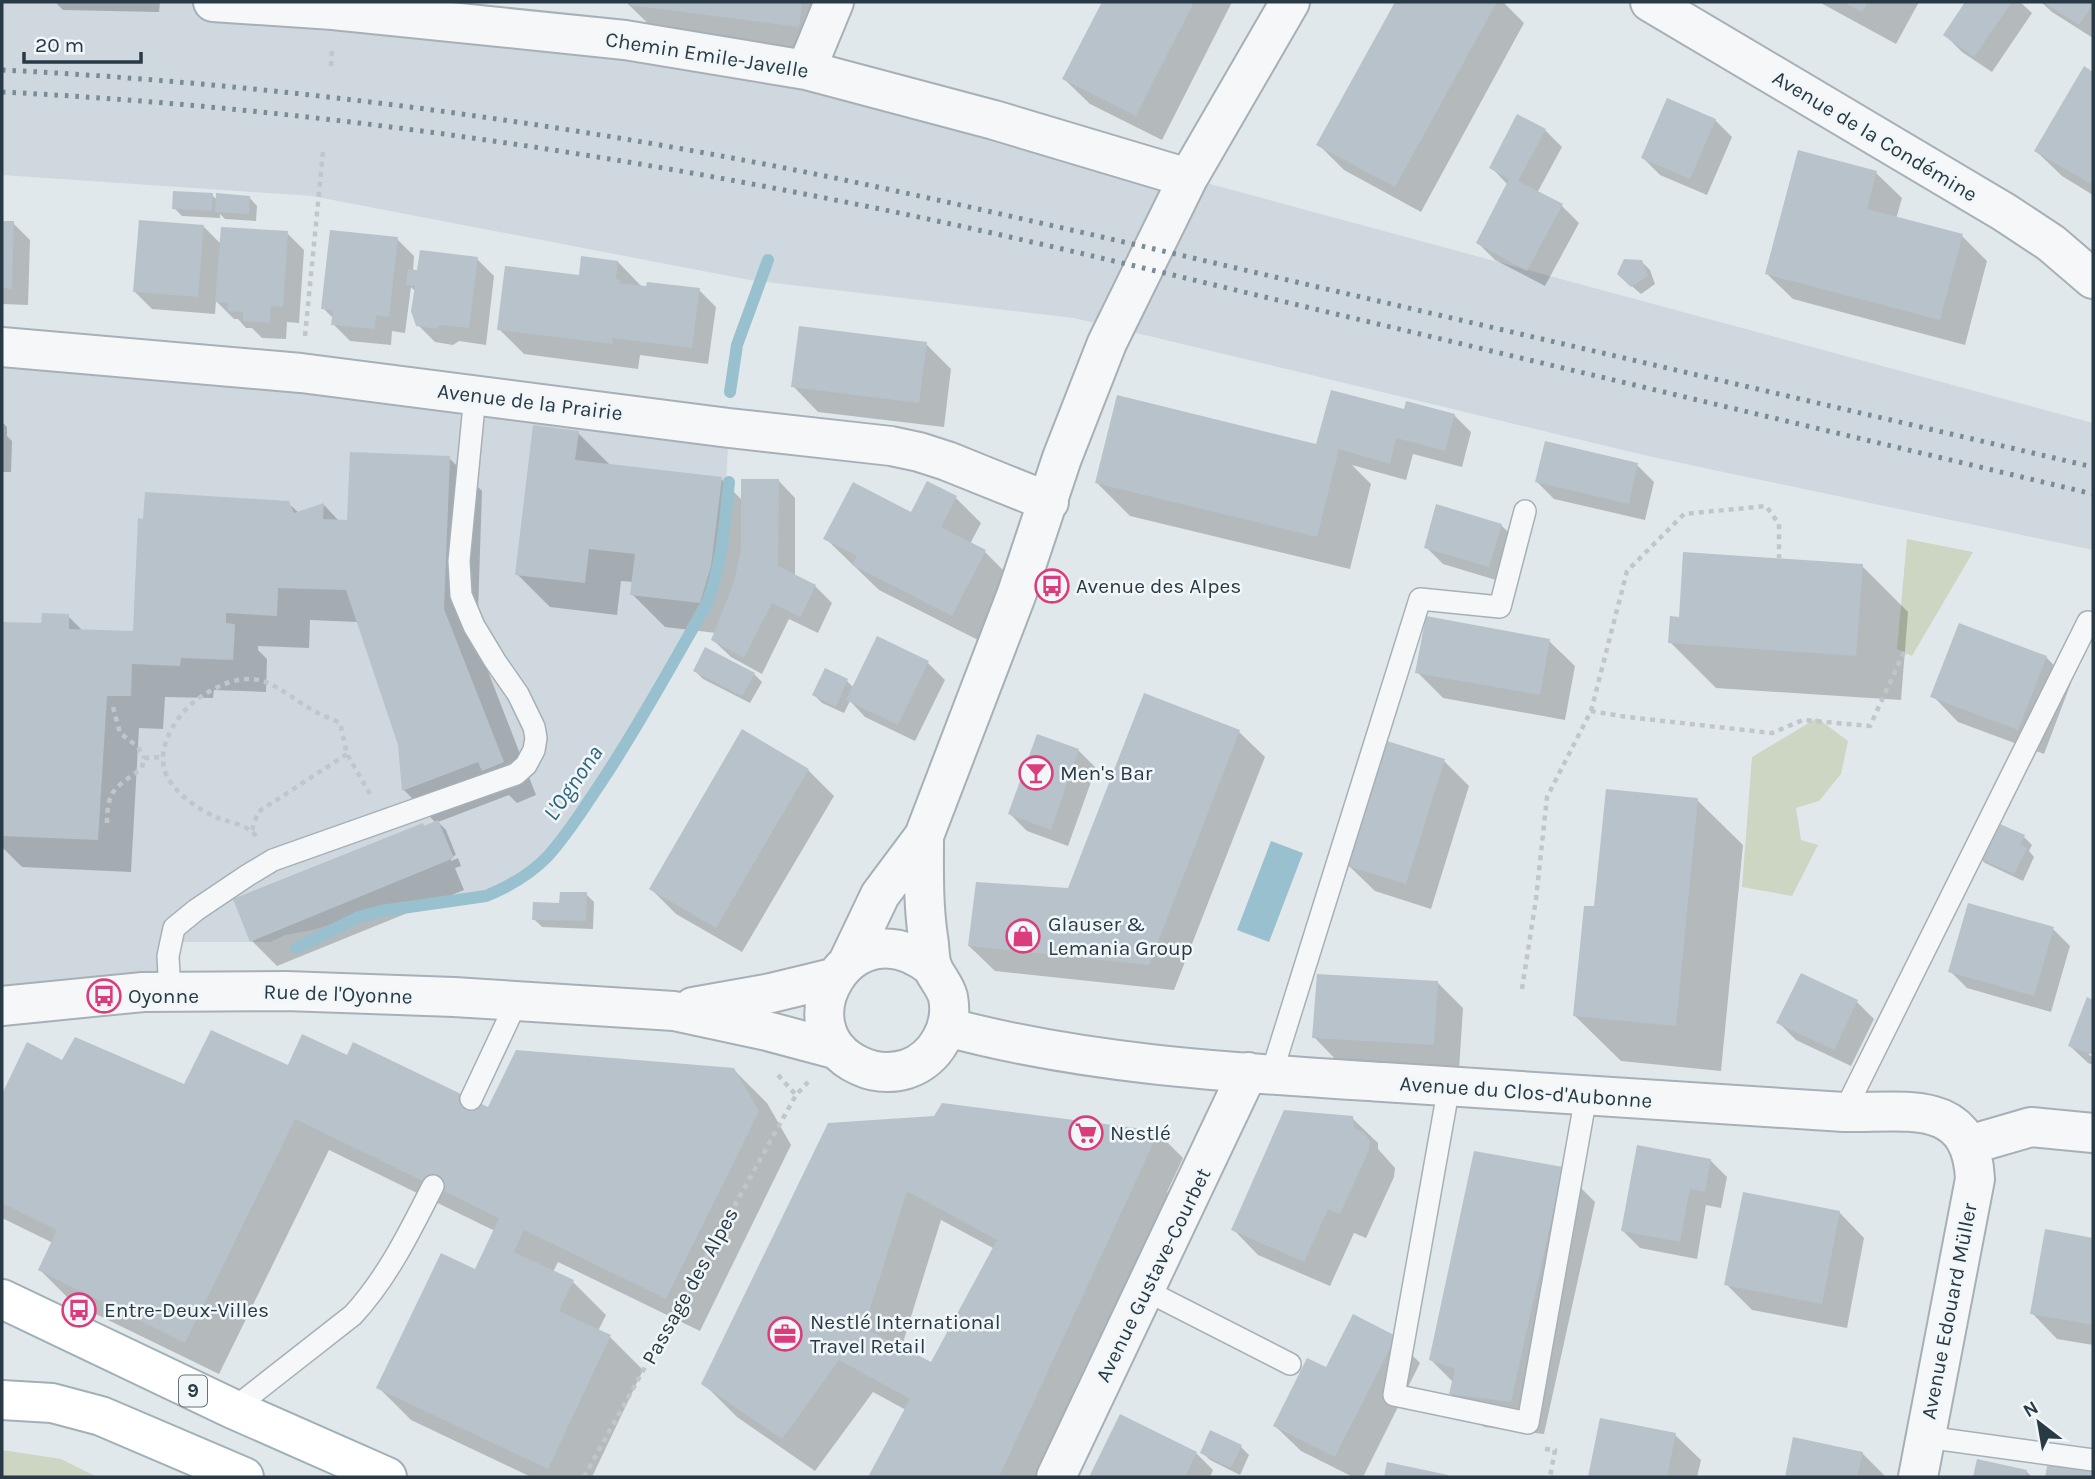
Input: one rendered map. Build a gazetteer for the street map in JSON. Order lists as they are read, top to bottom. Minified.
{"streets":{"main road":["9"],"street":["Chemin Emile-Javelle","Avenue de la Condémine","Avenue de la Prairie","Rue de l'Oyonne","Avenue du Clos-d'Aubonne","Avenue Gustave-Courbet","Avenue Edouard Müller"],"path":["Passage des Alpes"]},"crossings":[["Rue de l'Oyonne","Avenue du Clos-d'Aubonne"],["Avenue du Clos-d'Aubonne","Avenue Gustave-Courbet"],["Avenue du Clos-d'Aubonne","Avenue Edouard Müller"]],"water":["L'Ognona"],"places":{"bus stop":["Avenue des Alpes","Oyonne","Entre-Deux-Villes"],"bar":["Men's Bar"],"shop":["Glauser & Lemania Group"],"supermarket":["Nestlé"],"office":["Nestlé International Travel Retail"]},"scale_bar":"20 m","north":"top left"}
